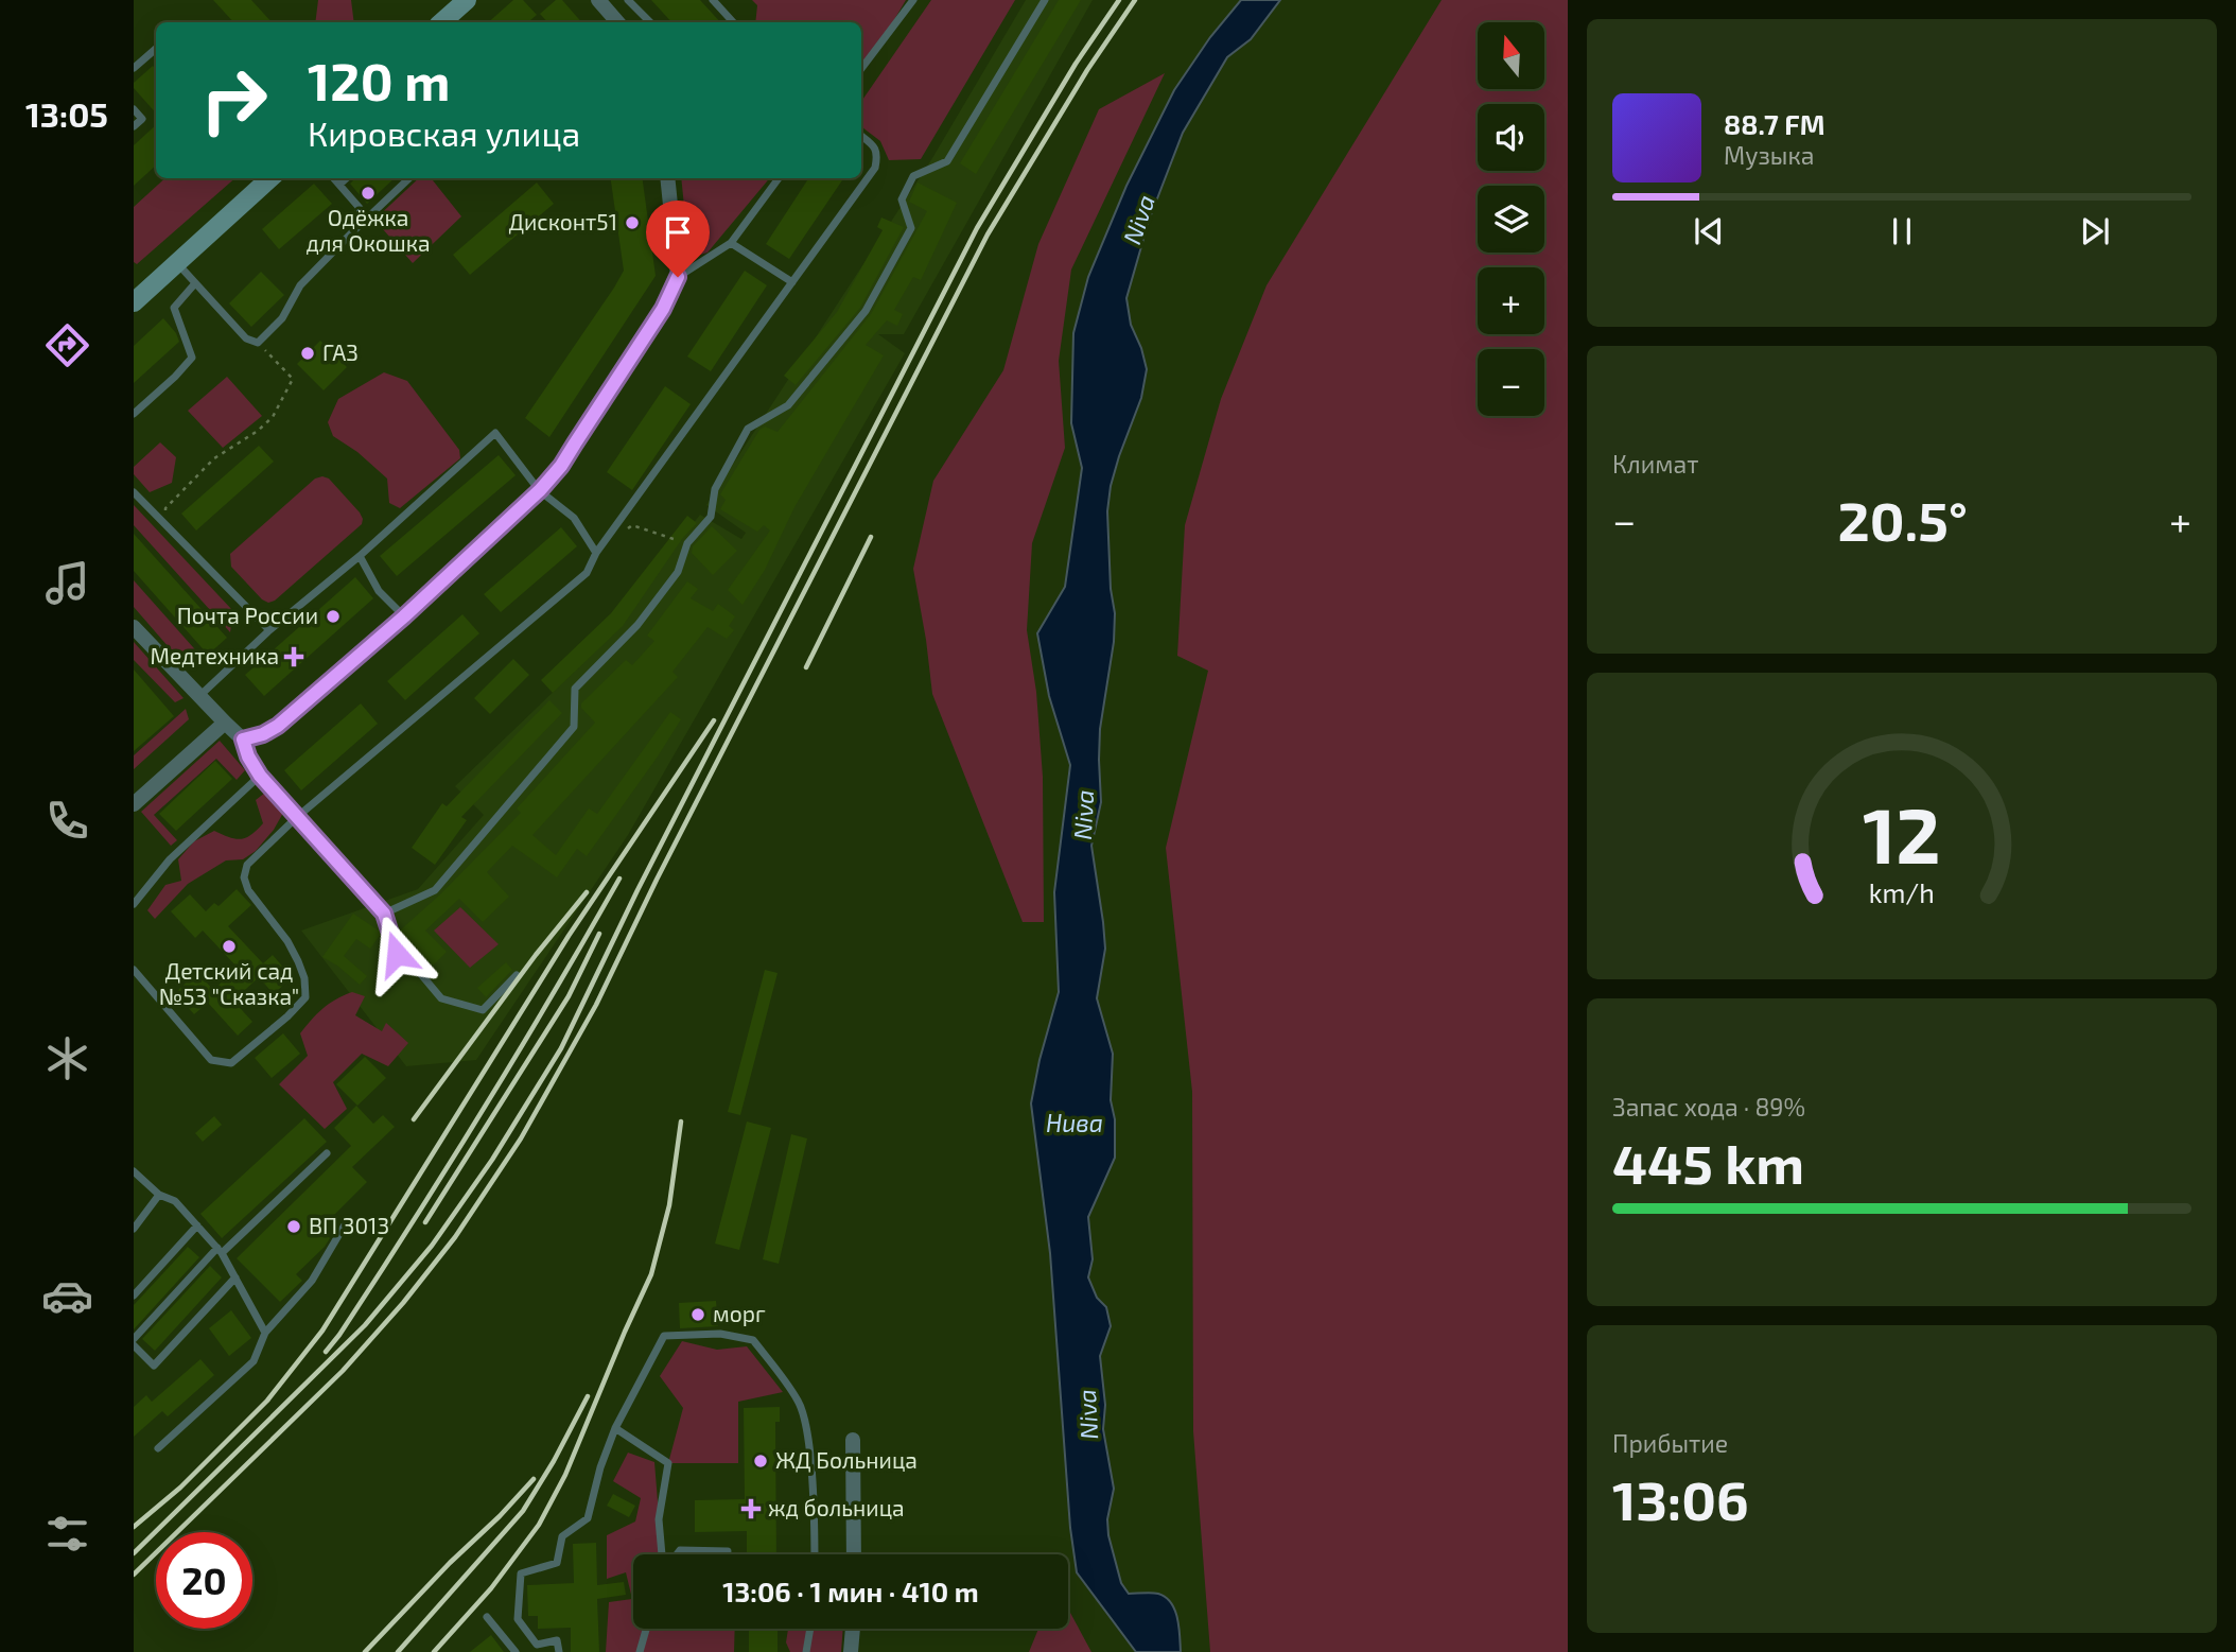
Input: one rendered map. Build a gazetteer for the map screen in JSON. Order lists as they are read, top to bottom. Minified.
{"water":["Niva","Нива"],"places":{"other":["Одёжка для Окошка","Дисконт51","ГАЗ","Почта России","Детский сад №53 \"Сказка\"","ВП 3013","морг","ЖД Больница"],"health":["Медтехника","жд больница"]},"north":"top","page":{"tabs":"13:05","map_buttons":["+","−"],"turn":["120 m","Кировская улица"],"song":["88.7 FM","Музыка"],"tile":["Климат",["Запас хода · 89%","445 km"],["Прибытие","13:06"]],"heat":["−","20.5°","+"],"limit":"20","trip":"13:06 · 1 мин · 410 m","gauge":["12","km/h"]}}
